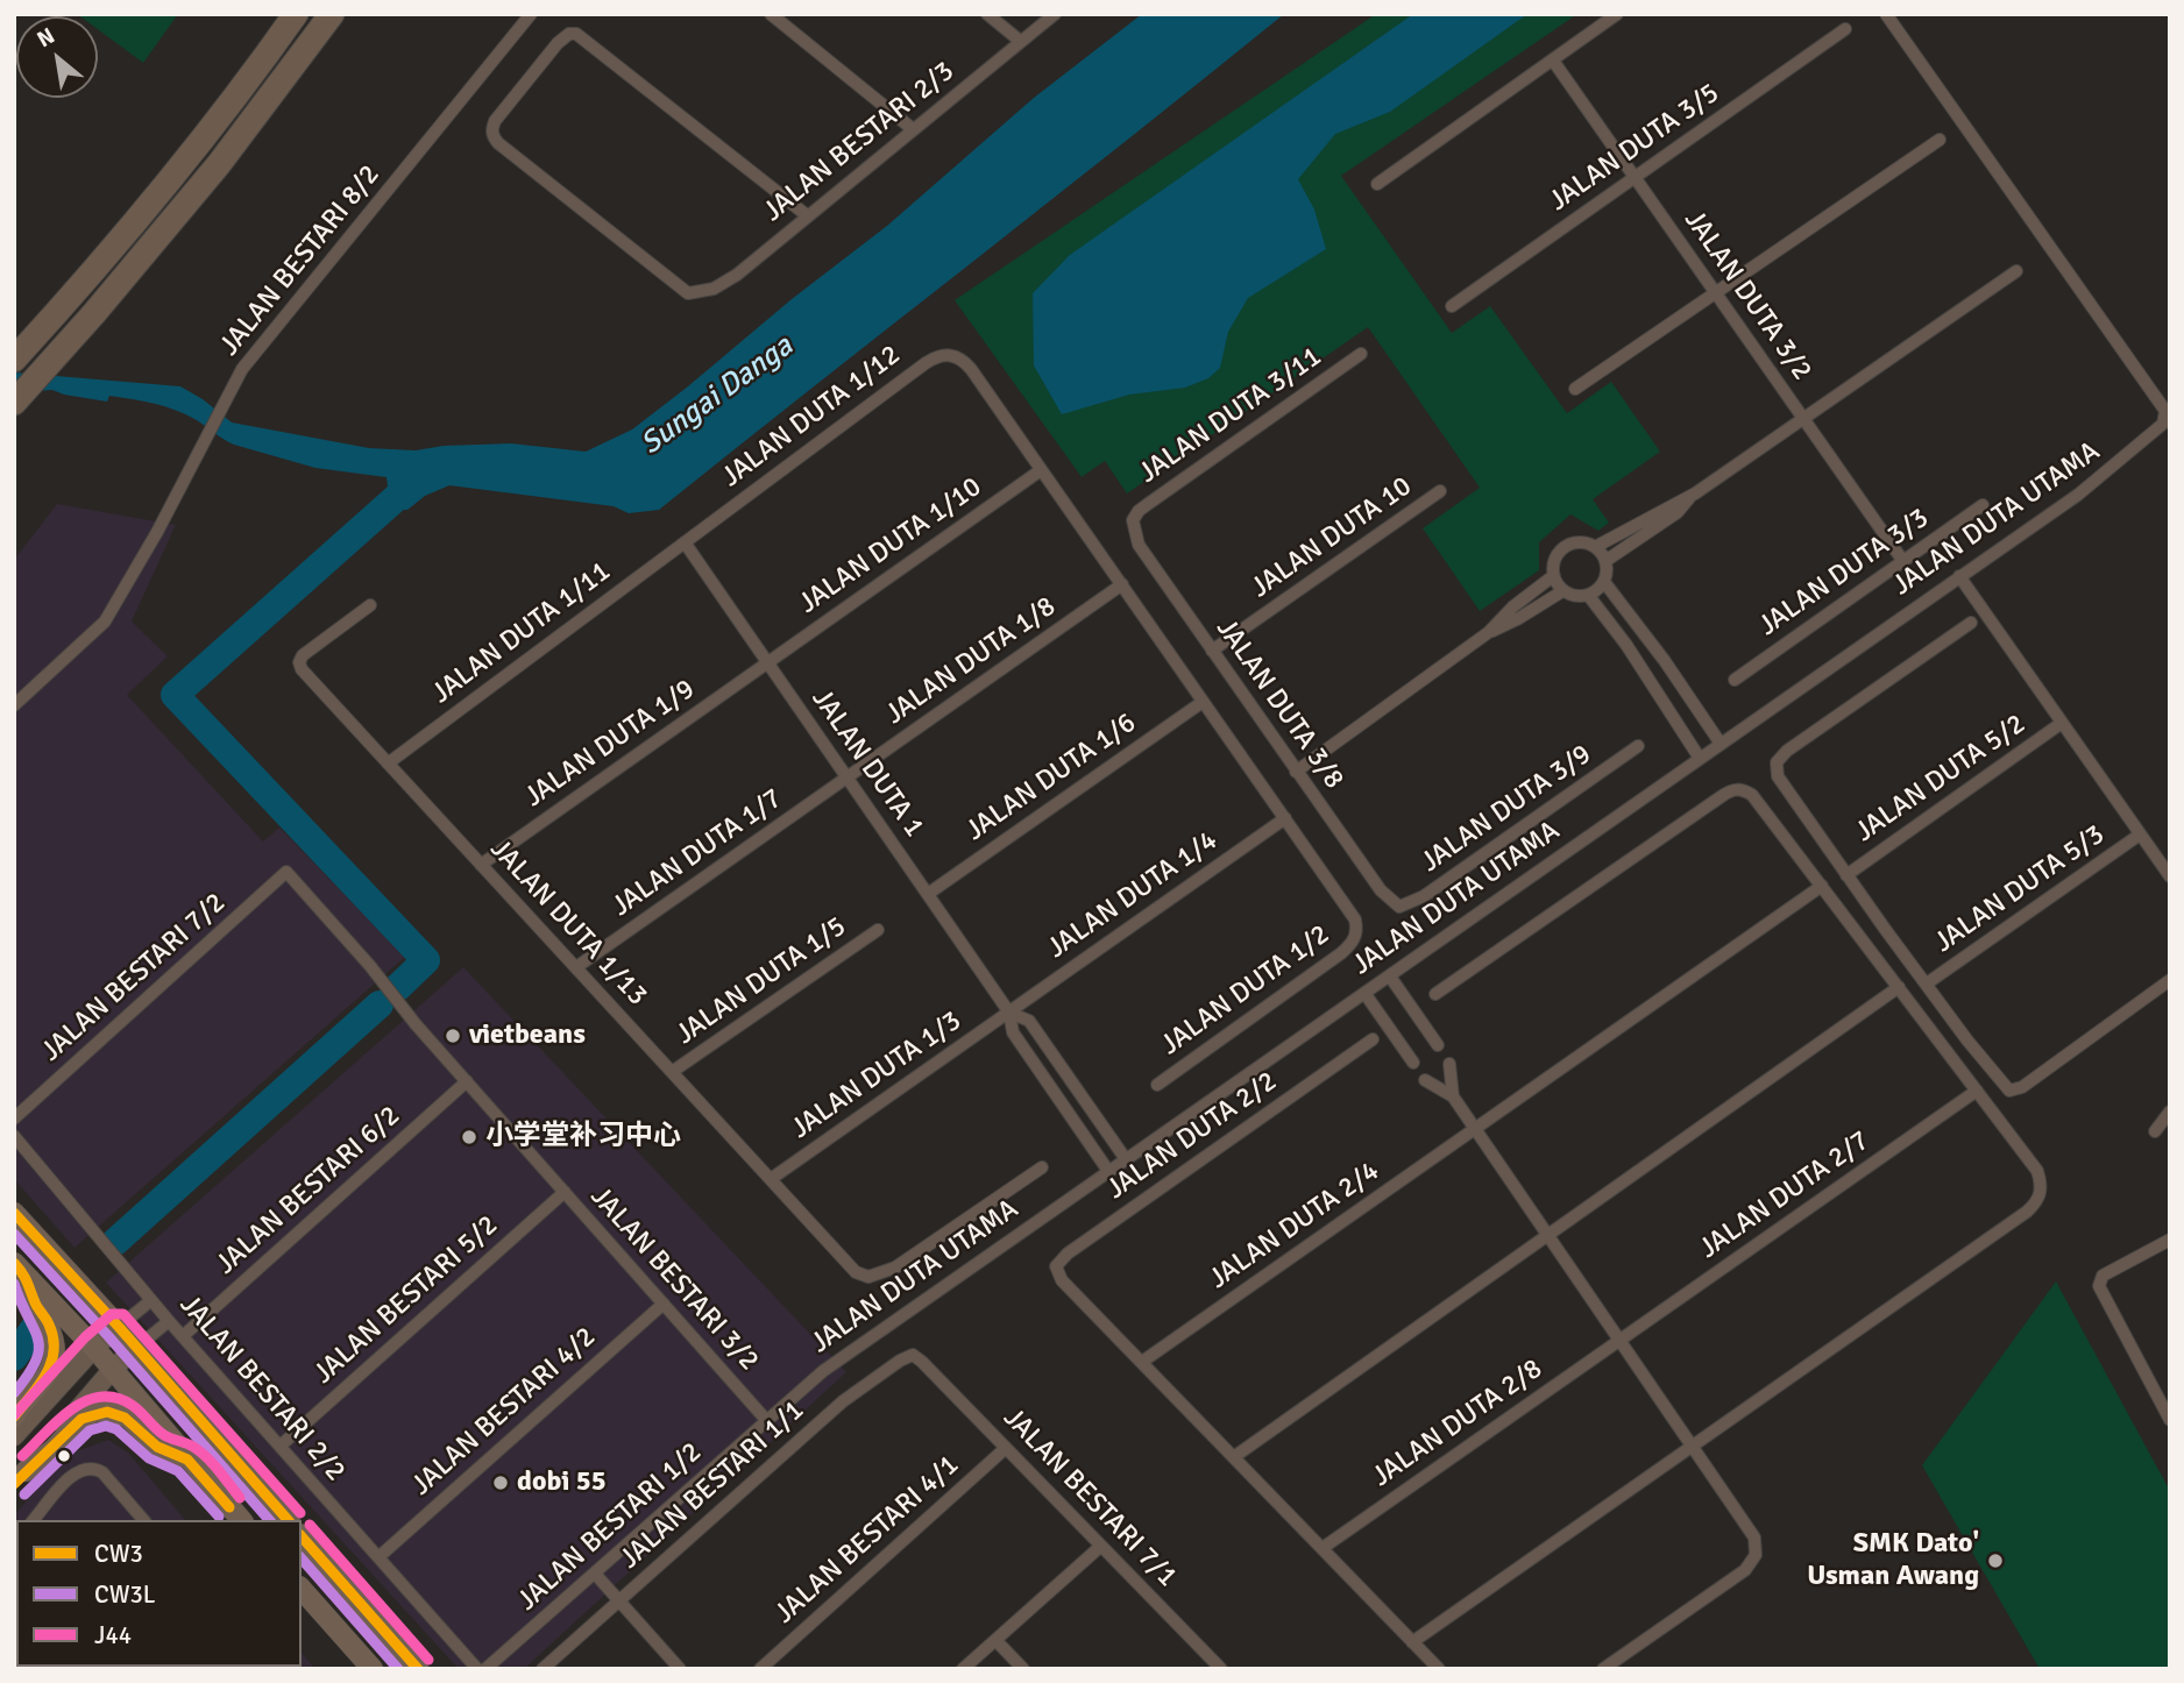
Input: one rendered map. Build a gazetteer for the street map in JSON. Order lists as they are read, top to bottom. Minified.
{"streets":{"street":["JALAN BESTARI 2/3","JALAN DUTA 3/5","JALAN BESTARI 8/2","JALAN DUTA 3/2","JALAN DUTA 3/11","JALAN DUTA 1/12","JALAN DUTA UTAMA","JALAN DUTA 10","JALAN DUTA 1/10","JALAN DUTA 3/3","JALAN DUTA 1/11","JALAN DUTA 1/8","JALAN DUTA 3/8","JALAN DUTA 1/9","JALAN DUTA 1","JALAN DUTA 1/6","JALAN DUTA 5/2","JALAN DUTA 3/9","JALAN DUTA 1/7","JALAN DUTA 5/3","JALAN DUTA 1/4","JALAN DUTA 1/13","JALAN BESTARI 7/2","JALAN DUTA 1/5","JALAN DUTA 1/2","JALAN DUTA 1/3","JALAN DUTA 2/2","JALAN BESTARI 6/2","JALAN DUTA 2/7","JALAN DUTA 2/4","JALAN BESTARI 3/2","JALAN BESTARI 5/2","JALAN BESTARI 2/2","JALAN BESTARI 4/2","JALAN DUTA 2/8","JALAN BESTARI 1/1","JALAN BESTARI 7/1","JALAN BESTARI 1/2","JALAN BESTARI 4/1"]},"crossings":[["JALAN DUTA 3/5","JALAN DUTA 3/2"],["JALAN DUTA 3/2","JALAN DUTA 3/3"],["JALAN DUTA 3/11","JALAN DUTA 3/8"],["JALAN DUTA 1/12","JALAN DUTA 1/10"],["JALAN DUTA 1/12","JALAN DUTA 1/11"],["JALAN DUTA 1/12","JALAN DUTA 1"],["JALAN DUTA UTAMA","JALAN DUTA 1"],["JALAN DUTA UTAMA","JALAN BESTARI 3/2"],["JALAN DUTA UTAMA","JALAN BESTARI 1/2"],["JALAN DUTA 10","JALAN DUTA 3/8"],["JALAN DUTA 1/10","JALAN DUTA 1/9"],["JALAN DUTA 1/10","JALAN DUTA 1"],["JALAN DUTA 1/11","JALAN DUTA 1"],["JALAN DUTA 1/11","JALAN DUTA 1/13"],["JALAN DUTA 1/8","JALAN DUTA 1"],["JALAN DUTA 1/8","JALAN DUTA 1/7"],["JALAN DUTA 3/8","JALAN DUTA 3/9"],["JALAN DUTA 1/9","JALAN DUTA 1"],["JALAN DUTA 1/9","JALAN DUTA 1/13"],["JALAN DUTA 1","JALAN DUTA 1/6"],["JALAN DUTA 1","JALAN DUTA 1/7"],["JALAN DUTA 1","JALAN DUTA 1/4"],["JALAN DUTA 1","JALAN DUTA 1/3"],["JALAN DUTA 1/7","JALAN DUTA 1/13"],["JALAN DUTA 1/4","JALAN DUTA 1/2"],["JALAN DUTA 1/4","JALAN DUTA 1/3"],["JALAN DUTA 1/13","JALAN DUTA 1/5"],["JALAN DUTA 1/13","JALAN DUTA 1/3"],["JALAN BESTARI 7/2","JALAN BESTARI 3/2"],["JALAN DUTA 2/2","JALAN DUTA 2/4"],["JALAN BESTARI 6/2","JALAN BESTARI 3/2"],["JALAN BESTARI 6/2","JALAN BESTARI 2/2"],["JALAN DUTA 2/7","JALAN DUTA 2/8"],["JALAN BESTARI 3/2","JALAN BESTARI 5/2"],["JALAN BESTARI 3/2","JALAN BESTARI 4/2"],["JALAN BESTARI 3/2","JALAN BESTARI 1/2"],["JALAN BESTARI 5/2","JALAN BESTARI 2/2"],["JALAN BESTARI 2/2","JALAN BESTARI 4/2"],["JALAN BESTARI 1/1","JALAN BESTARI 7/1"],["JALAN BESTARI 7/1","JALAN BESTARI 4/1"]],"water":["Sungai Danga"],"places":["vietbeans","小学堂补习中心","dobi 55","SMK Dato' Usman Awang"],"lines":["transit line CW3","transit line CW3L","transit line J44"],"legend":["CW3","CW3L","J44"],"north":"top left"}
